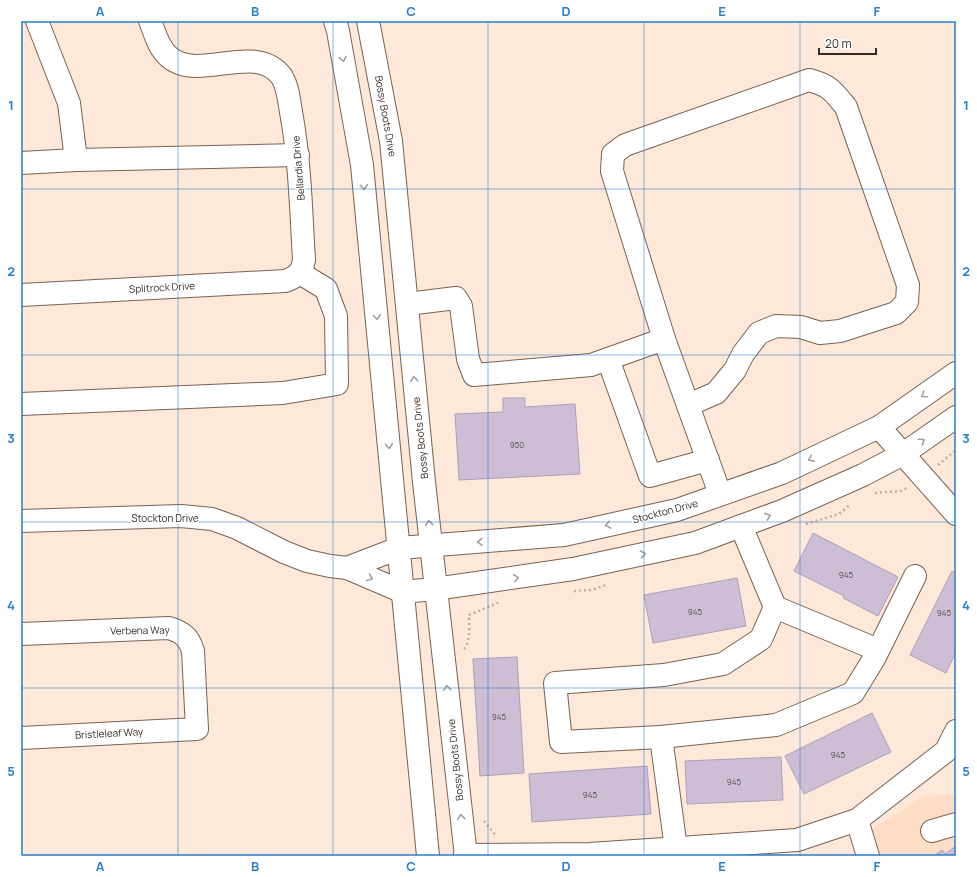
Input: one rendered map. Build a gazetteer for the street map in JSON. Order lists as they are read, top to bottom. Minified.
{"streets":{"street":["Bossy Boots Drive","Bellardia Drive","Splitrock Drive","Stockton Drive","Verbena Way","Bristleleaf Way"]},"crossings":[["Bossy Boots Drive","Stockton Drive"],["Bellardia Drive","Splitrock Drive"],["Verbena Way","Bristleleaf Way"]],"house_numbers":["950","945","945","945","945","945","945","945"],"scale_bar":"20 m","grid":{"columns":["A","B","C","D","E","F"],"rows":["1","2","3","4","5"]}}
